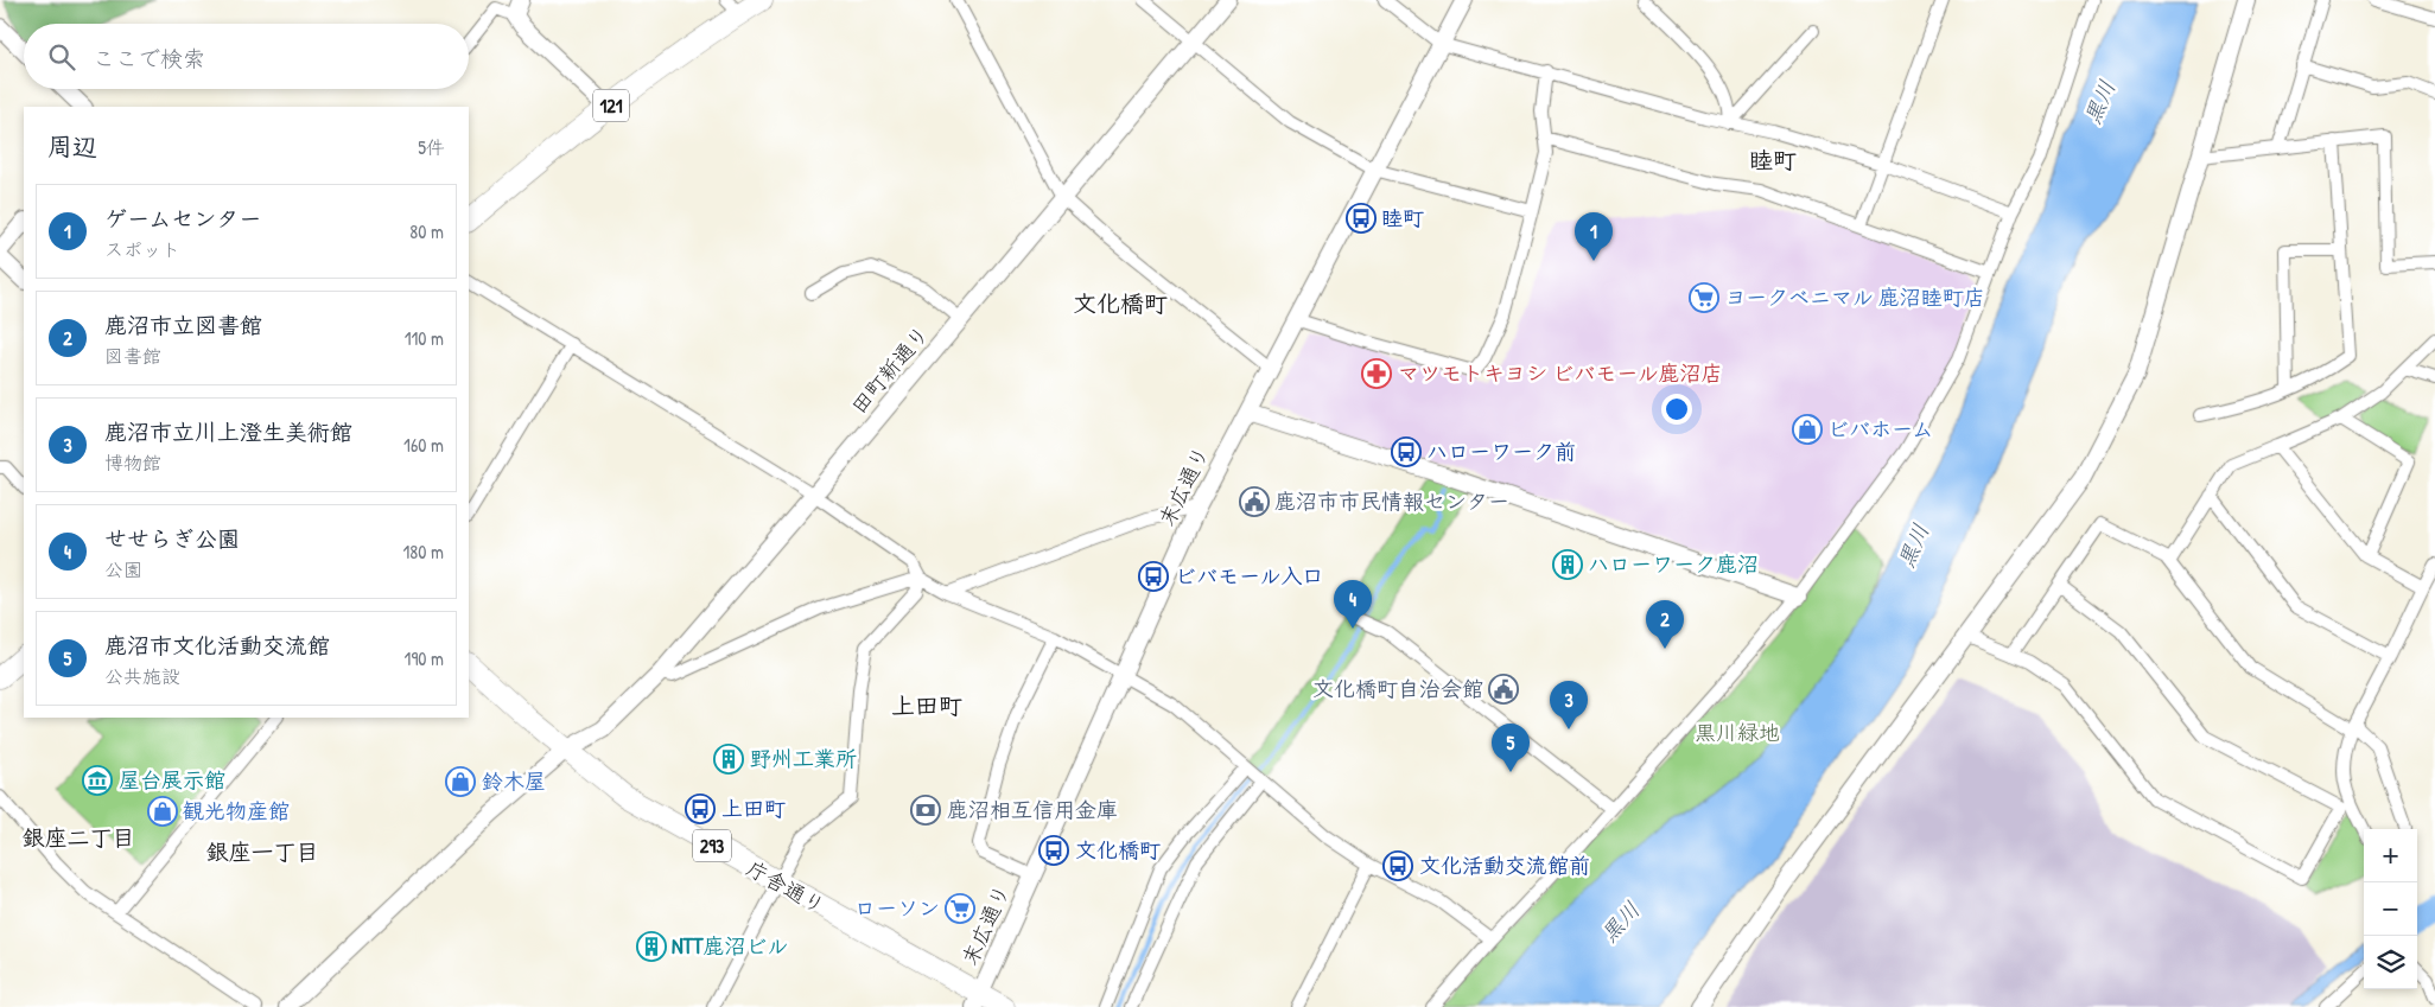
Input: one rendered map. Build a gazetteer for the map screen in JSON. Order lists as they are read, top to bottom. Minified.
{"streets":{"highway":["121","293","庁舎通り"],"street":["田町新通り","末広通り"]},"crossings":[["田町新通り","庁舎通り"],["末広通り","庁舎通り"]],"districts":["睦町","文化橋町","上田町","銀座二丁目","銀座一丁目"],"water":["黒川"],"parks":["黒川緑地"],"places":{"bus stop":["睦町","ハローワーク前","ビバモール入口","上田町","文化橋町","文化活動交流館前"],"supermarket":["ヨークベニマル 鹿沼睦町店","ローソン"],"pharmacy":["マツモトキヨシ ビバモール鹿沼店"],"shop":["ビバホーム","鈴木屋","観光物産館"],"public building":["鹿沼市市民情報センター","文化橋町自治会館"],"building":["ハローワーク鹿沼","野州工業所","NTT鹿沼ビル"],"museum":["屋台展示館"],"bank":["鹿沼相互信用金庫"]},"page":{"search":"ここで検索","heading":["周辺","5件"],"list":[{"mark":"1","name":"ゲームセンター","note":"スポット","value":"80 m"},{"mark":"2","name":"鹿沼市立図書館","note":"図書館","value":"110 m"},{"mark":"3","name":"鹿沼市立川上澄生美術館","note":"博物館","value":"160 m"},{"mark":"4","name":"せせらぎ公園","note":"公園","value":"180 m"},{"mark":"5","name":"鹿沼市文化活動交流館","note":"公共施設","value":"190 m"}],"pins":["1","4","2","3","5"],"map_buttons":["+","−"]}}
